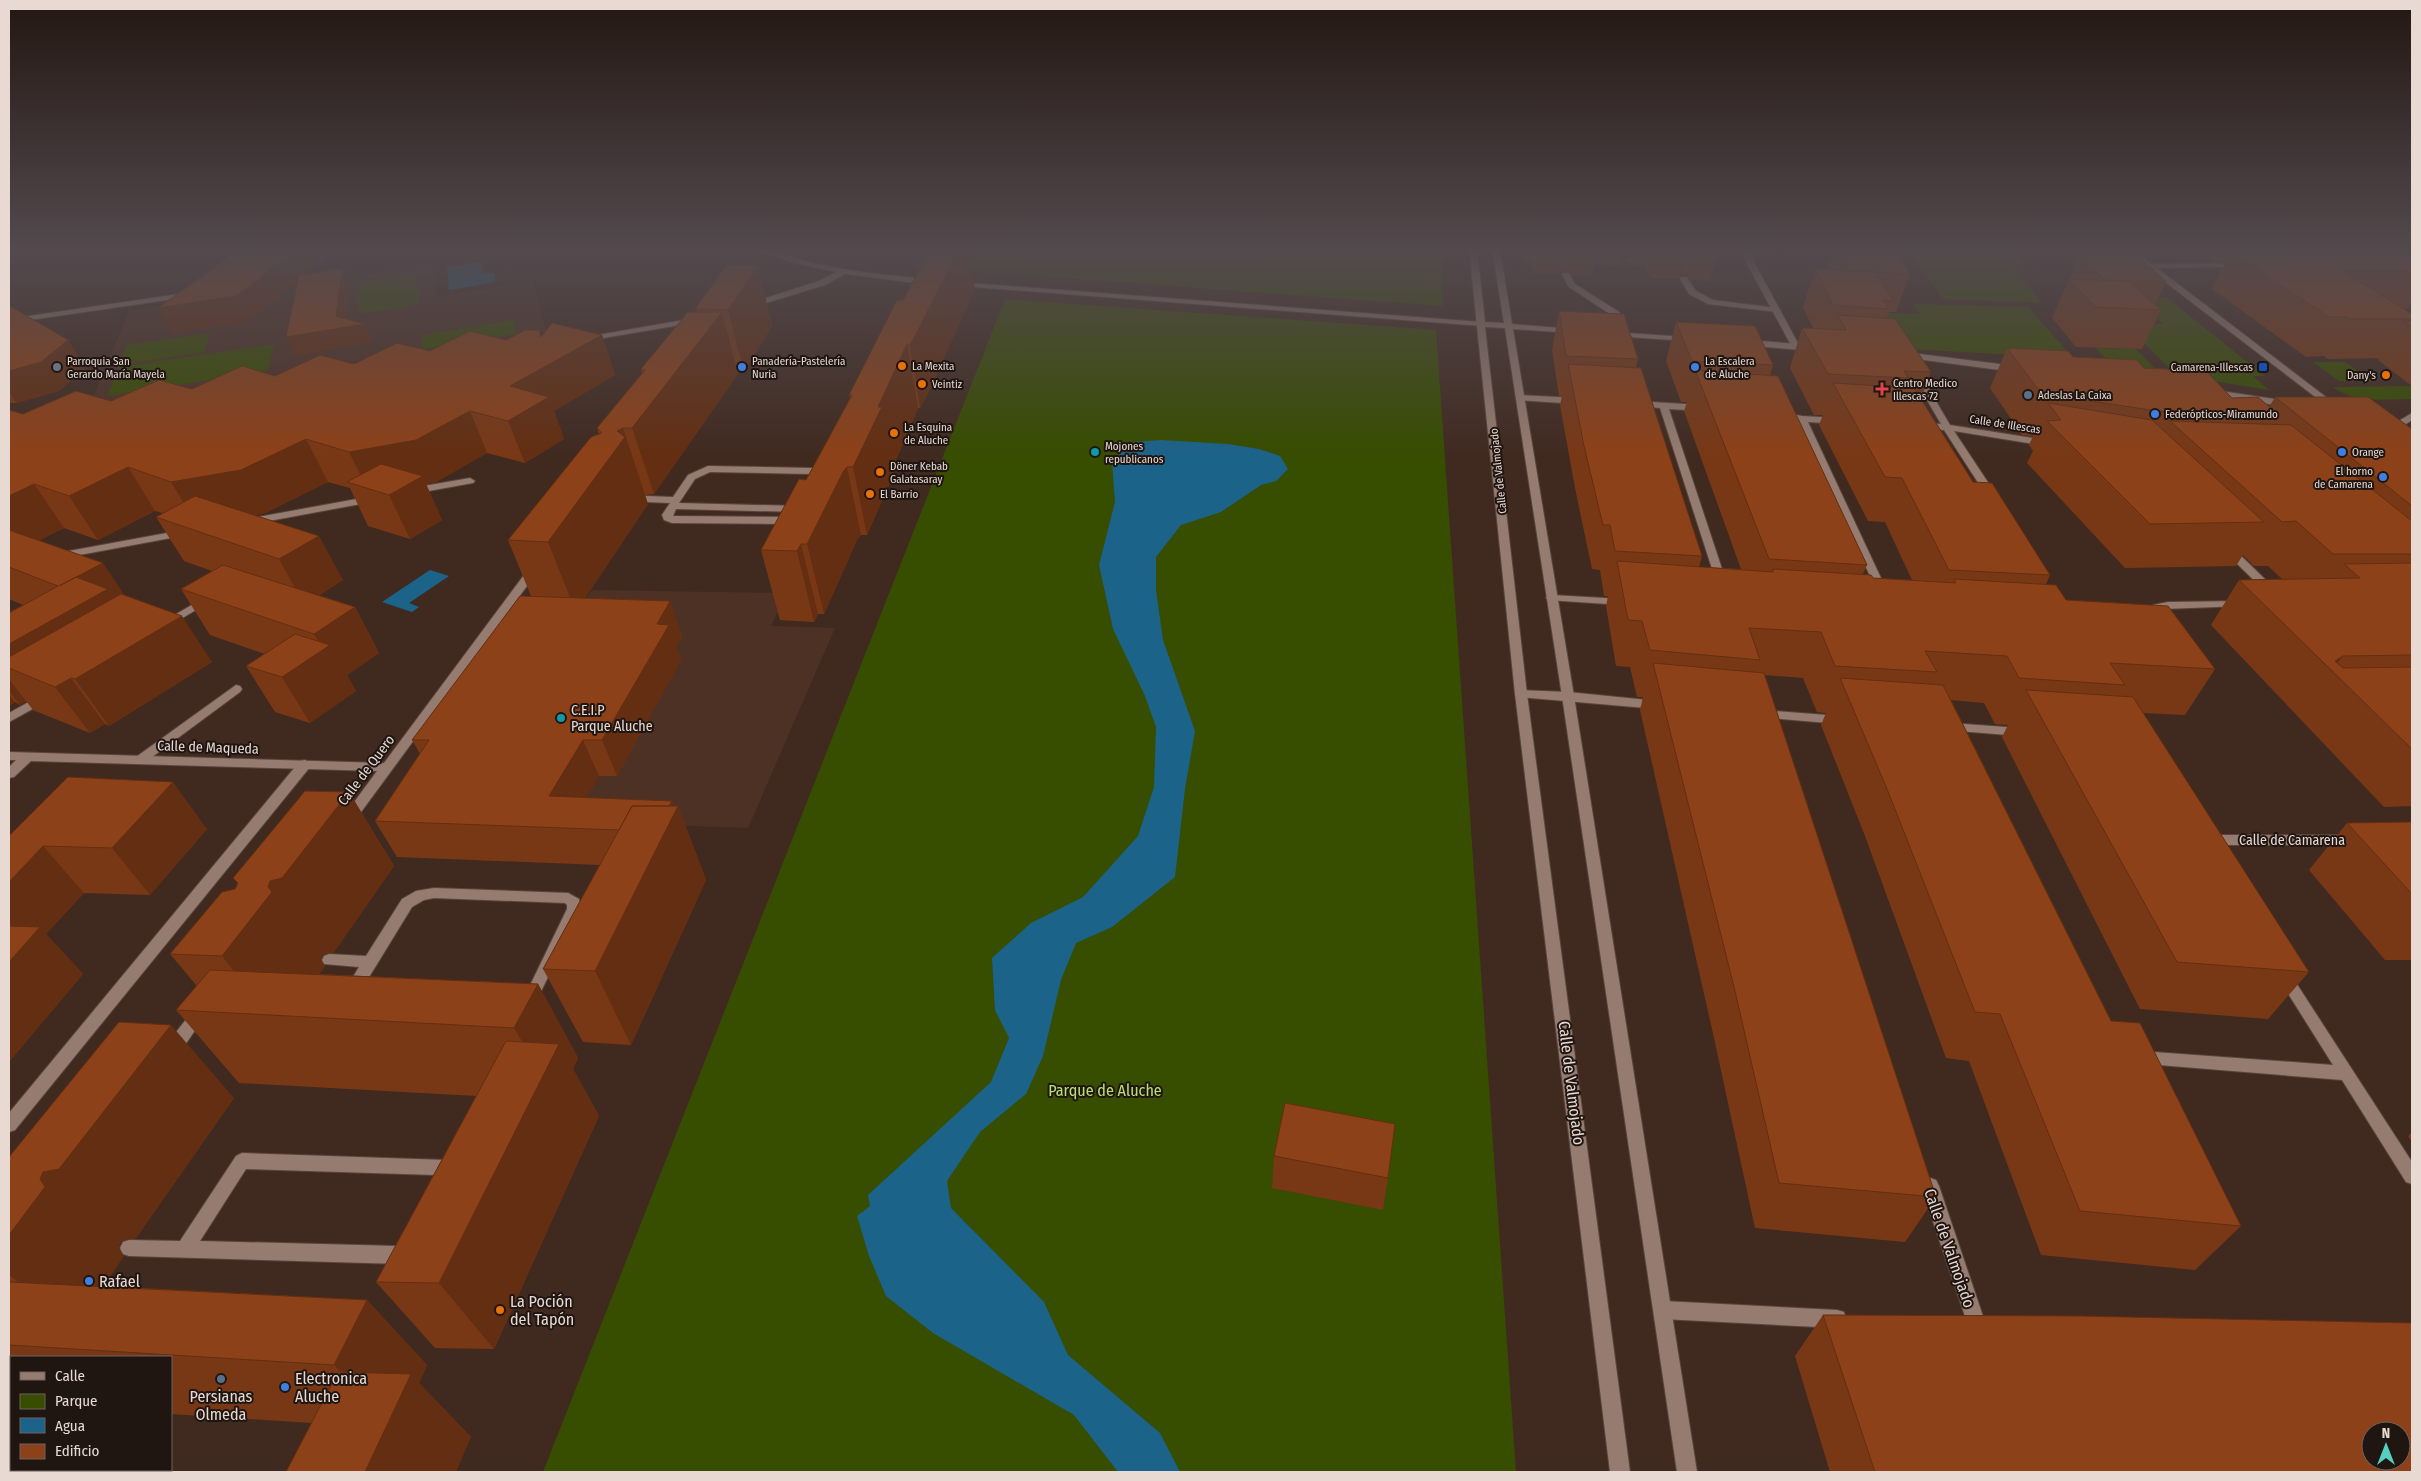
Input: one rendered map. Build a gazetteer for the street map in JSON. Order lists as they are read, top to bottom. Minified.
{"streets":{"street":["Calle de Illescas","Calle de Valmojado","Calle de Maqueda","Calle de Quero","Calle de Camarena"]},"crossings":[["Calle de Maqueda","Calle de Quero"]],"parks":["Parque de Aluche"],"places":{"other":["La Mexita","Parroquia San Gerardo María Mayela","Panadería-Pastelería Nuria","La Escalera de Aluche","Dany's","Veintiz","Adeslas La Caixa","Federópticos-Miramundo","La Esquina de Aluche","Mojones republicanos","Orange","Döner Kebab Galatasaray","El horno de Camarena","El Barrio","C.E.I.P Parque Aluche","Rafael","La Poción del Tapón","Persianas Olmeda","Electronica Aluche"],"transit":["Camarena-Illescas"],"health":["Centro Medico Illescas 72"]},"legend":["Calle","Parque","Agua","Edificio"],"north":"top"}
